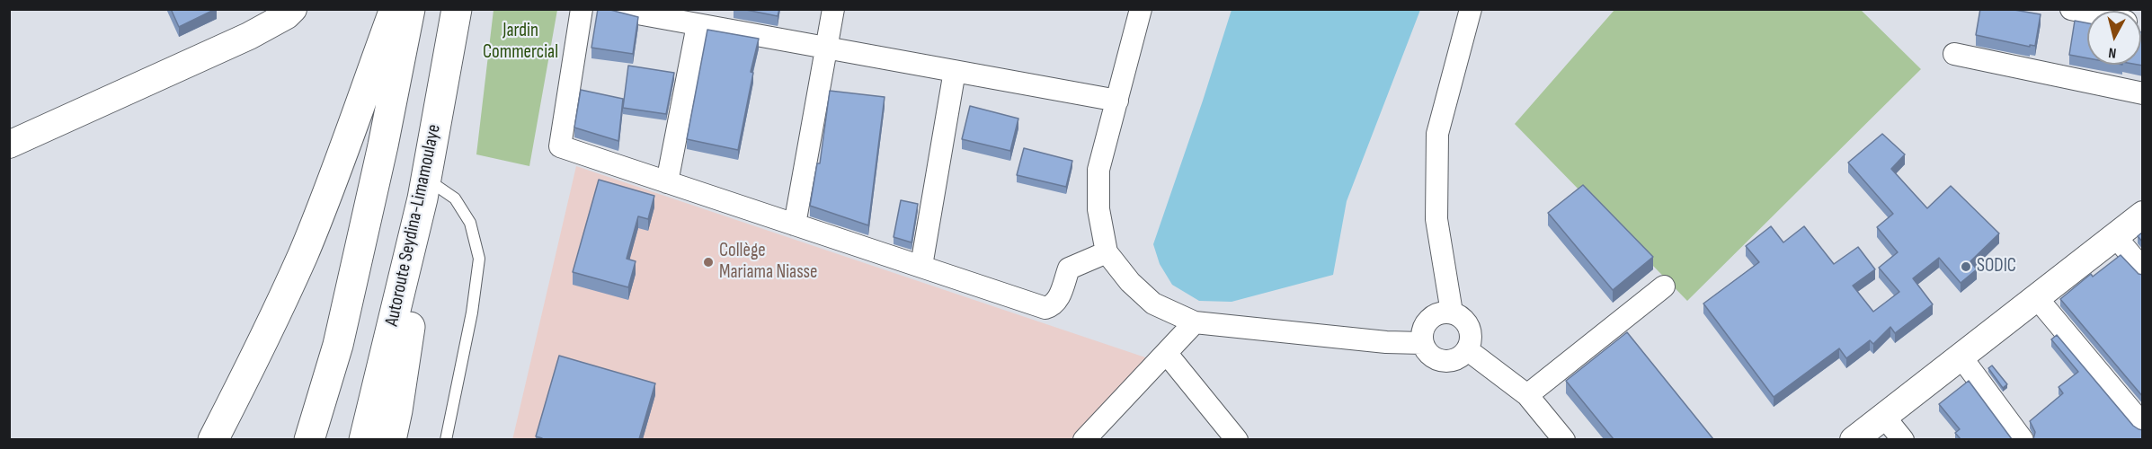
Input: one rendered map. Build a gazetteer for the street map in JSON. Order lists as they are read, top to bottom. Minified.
{"streets":{"highway":["Autoroute Seydina-Limamoulaye"]},"parks":["Jardin Commercial"],"places":["Collège Mariama Niasse","SODIC"],"north":"bottom"}
